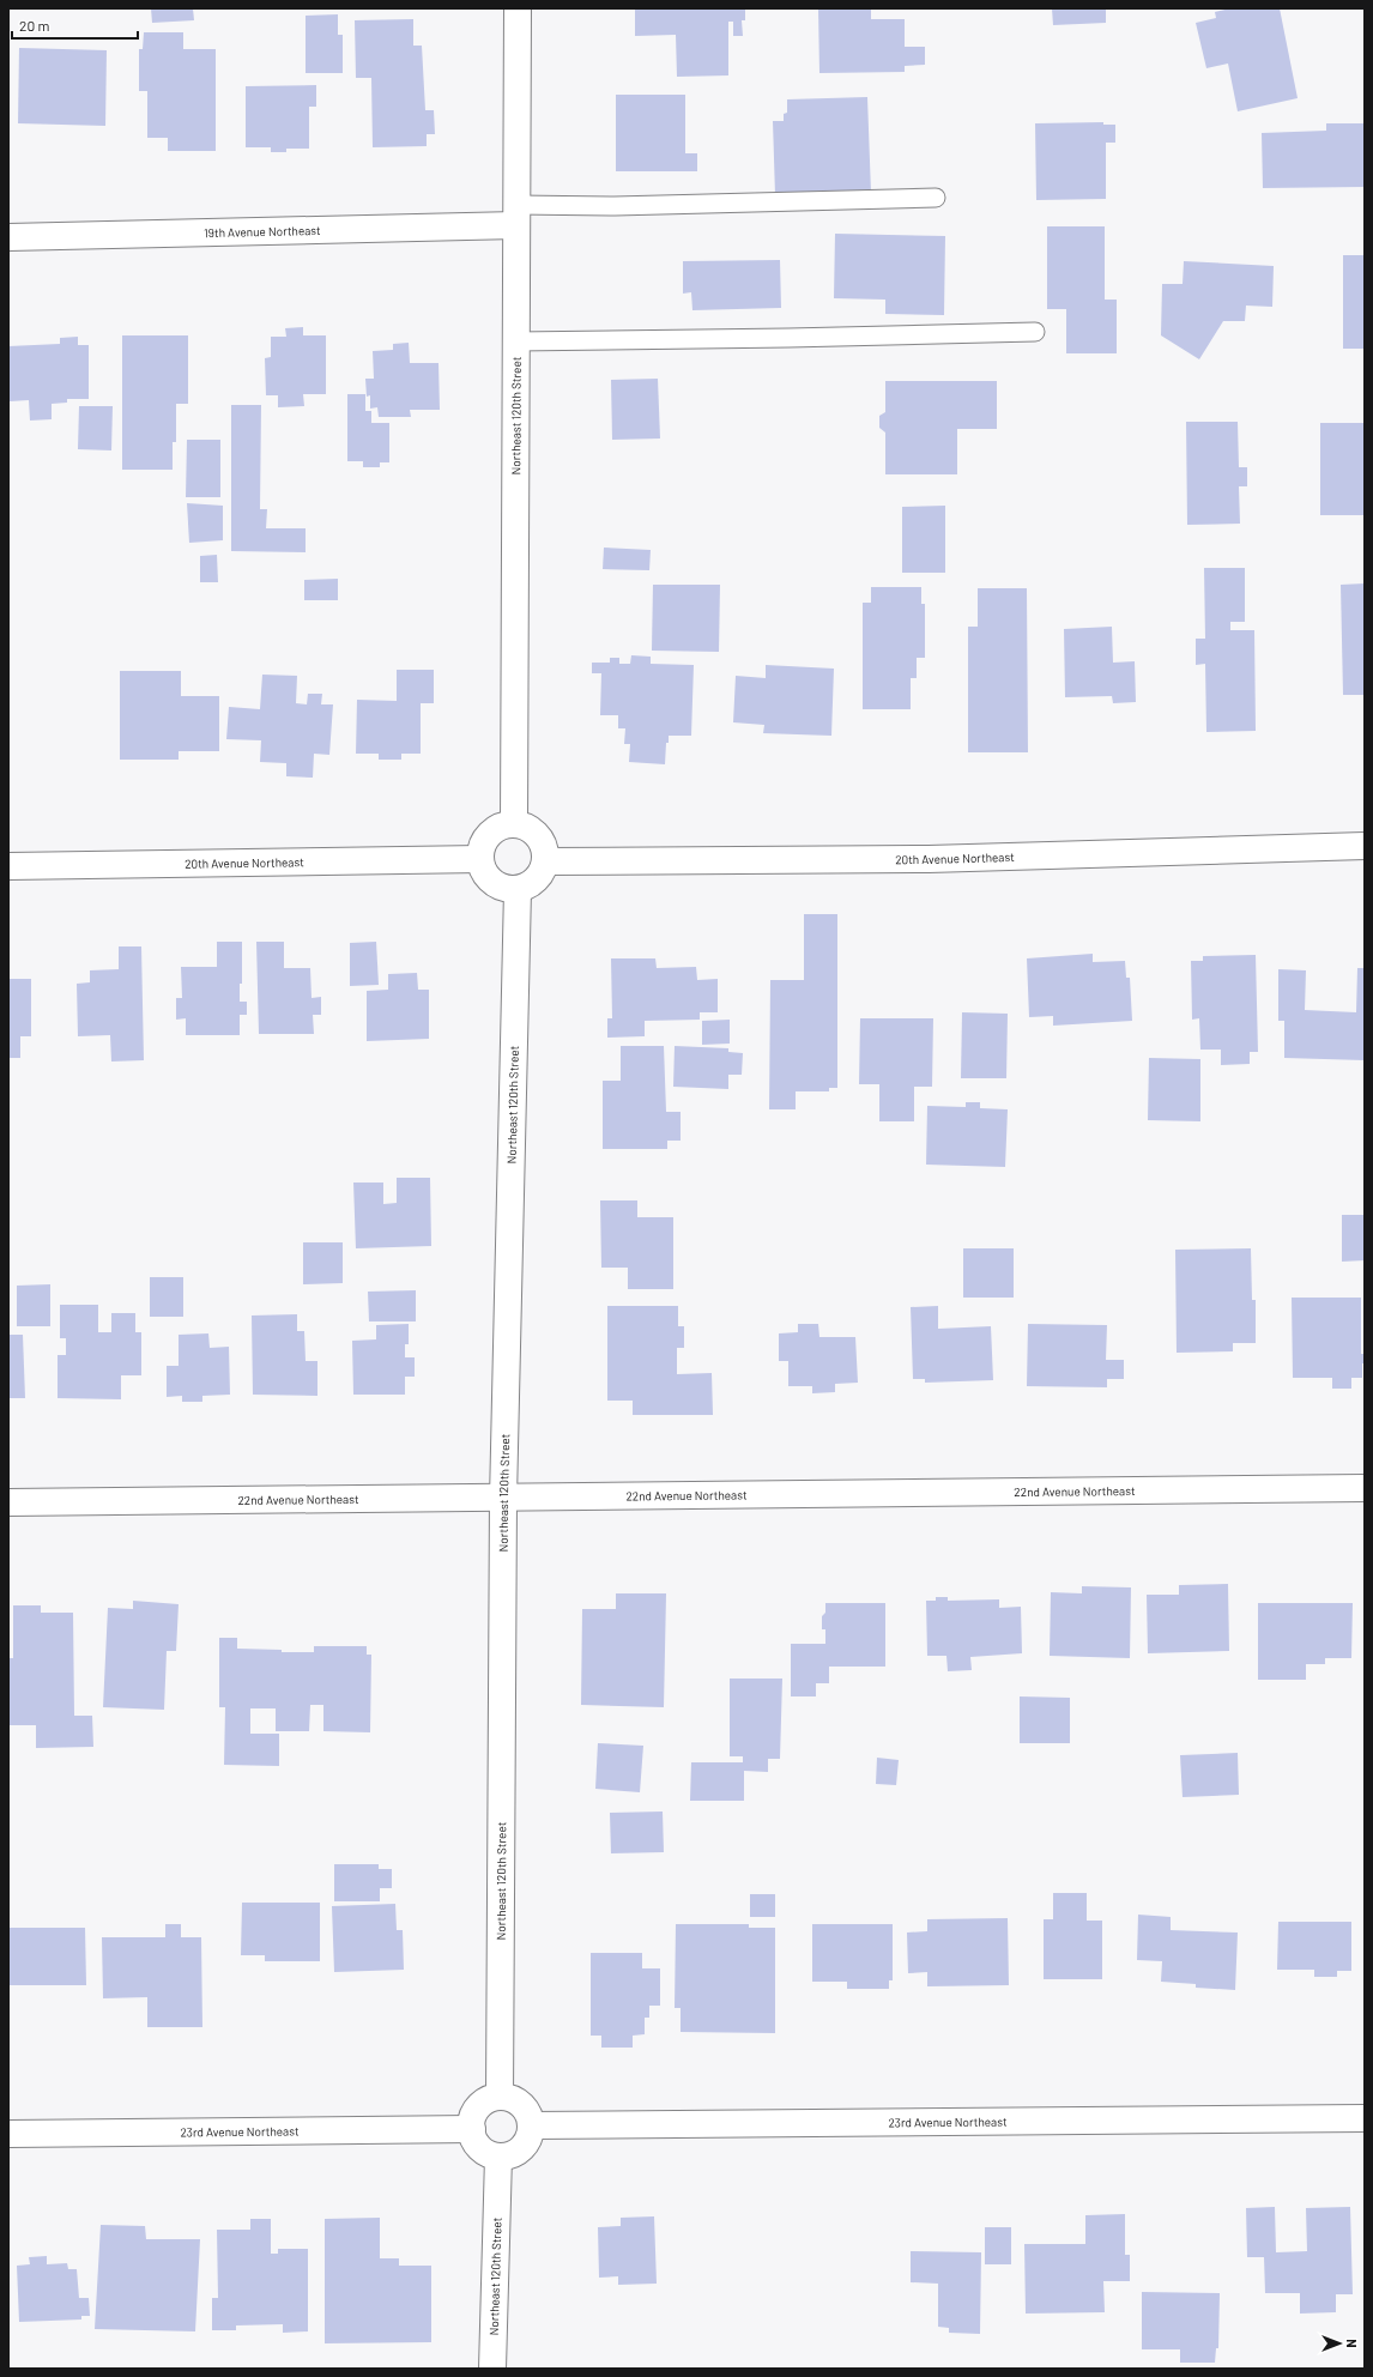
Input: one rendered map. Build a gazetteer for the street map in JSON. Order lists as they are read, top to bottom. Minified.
{"streets":{"street":["19th Avenue Northeast","Northeast 120th Street","20th Avenue Northeast","22nd Avenue Northeast","23rd Avenue Northeast"]},"crossings":[["19th Avenue Northeast","Northeast 120th Street"],["Northeast 120th Street","20th Avenue Northeast"],["Northeast 120th Street","22nd Avenue Northeast"],["Northeast 120th Street","23rd Avenue Northeast"]],"scale_bar":"20 m","north":"right"}
